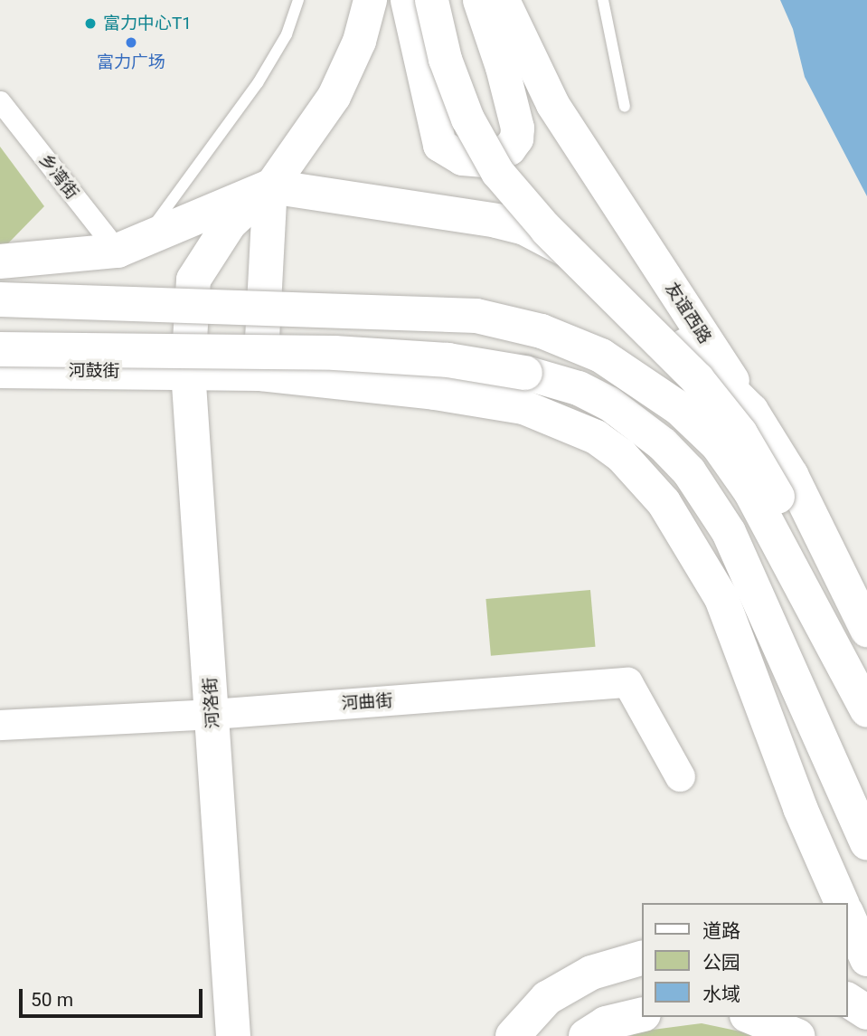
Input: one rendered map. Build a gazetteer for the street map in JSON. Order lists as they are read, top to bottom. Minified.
{"streets":{"highway":["友谊西路","河鼓街","河洛街"],"street":["乡湾街","河曲街"]},"crossings":[["河鼓街","河洛街"],["河曲街","河洛街"]],"places":["富力中心T1","富力广场"],"legend":["道路","公园","水域"],"scale_bar":"50 m"}
